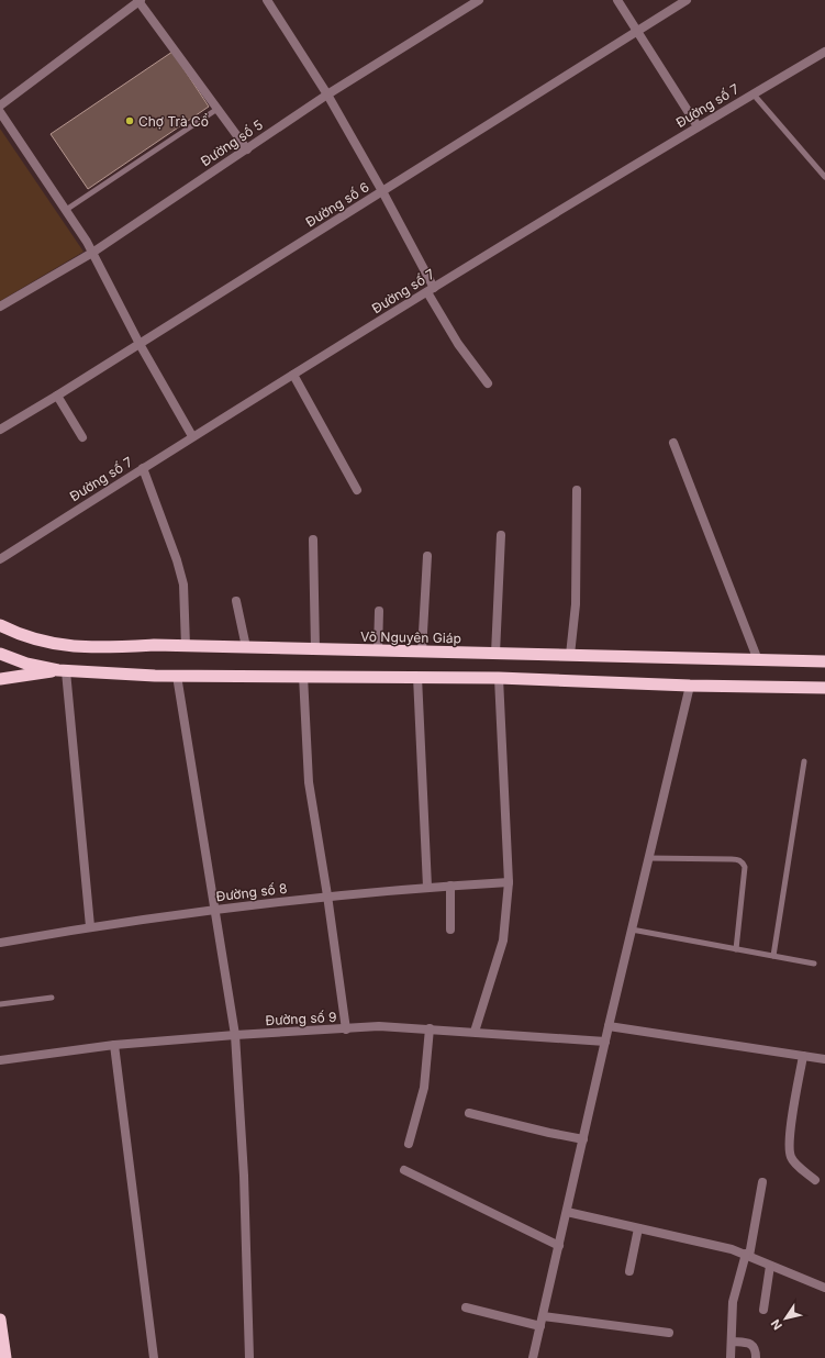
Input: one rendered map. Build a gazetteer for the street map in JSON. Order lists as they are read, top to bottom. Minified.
{"streets":{"highway":["Võ Nguyên Giáp"],"street":["Đường số 7","Đường số 5","Đường số 6","Đường số 8","Đường số 9"]},"places":["Chợ Trà Cổ"],"north":"bottom left"}
